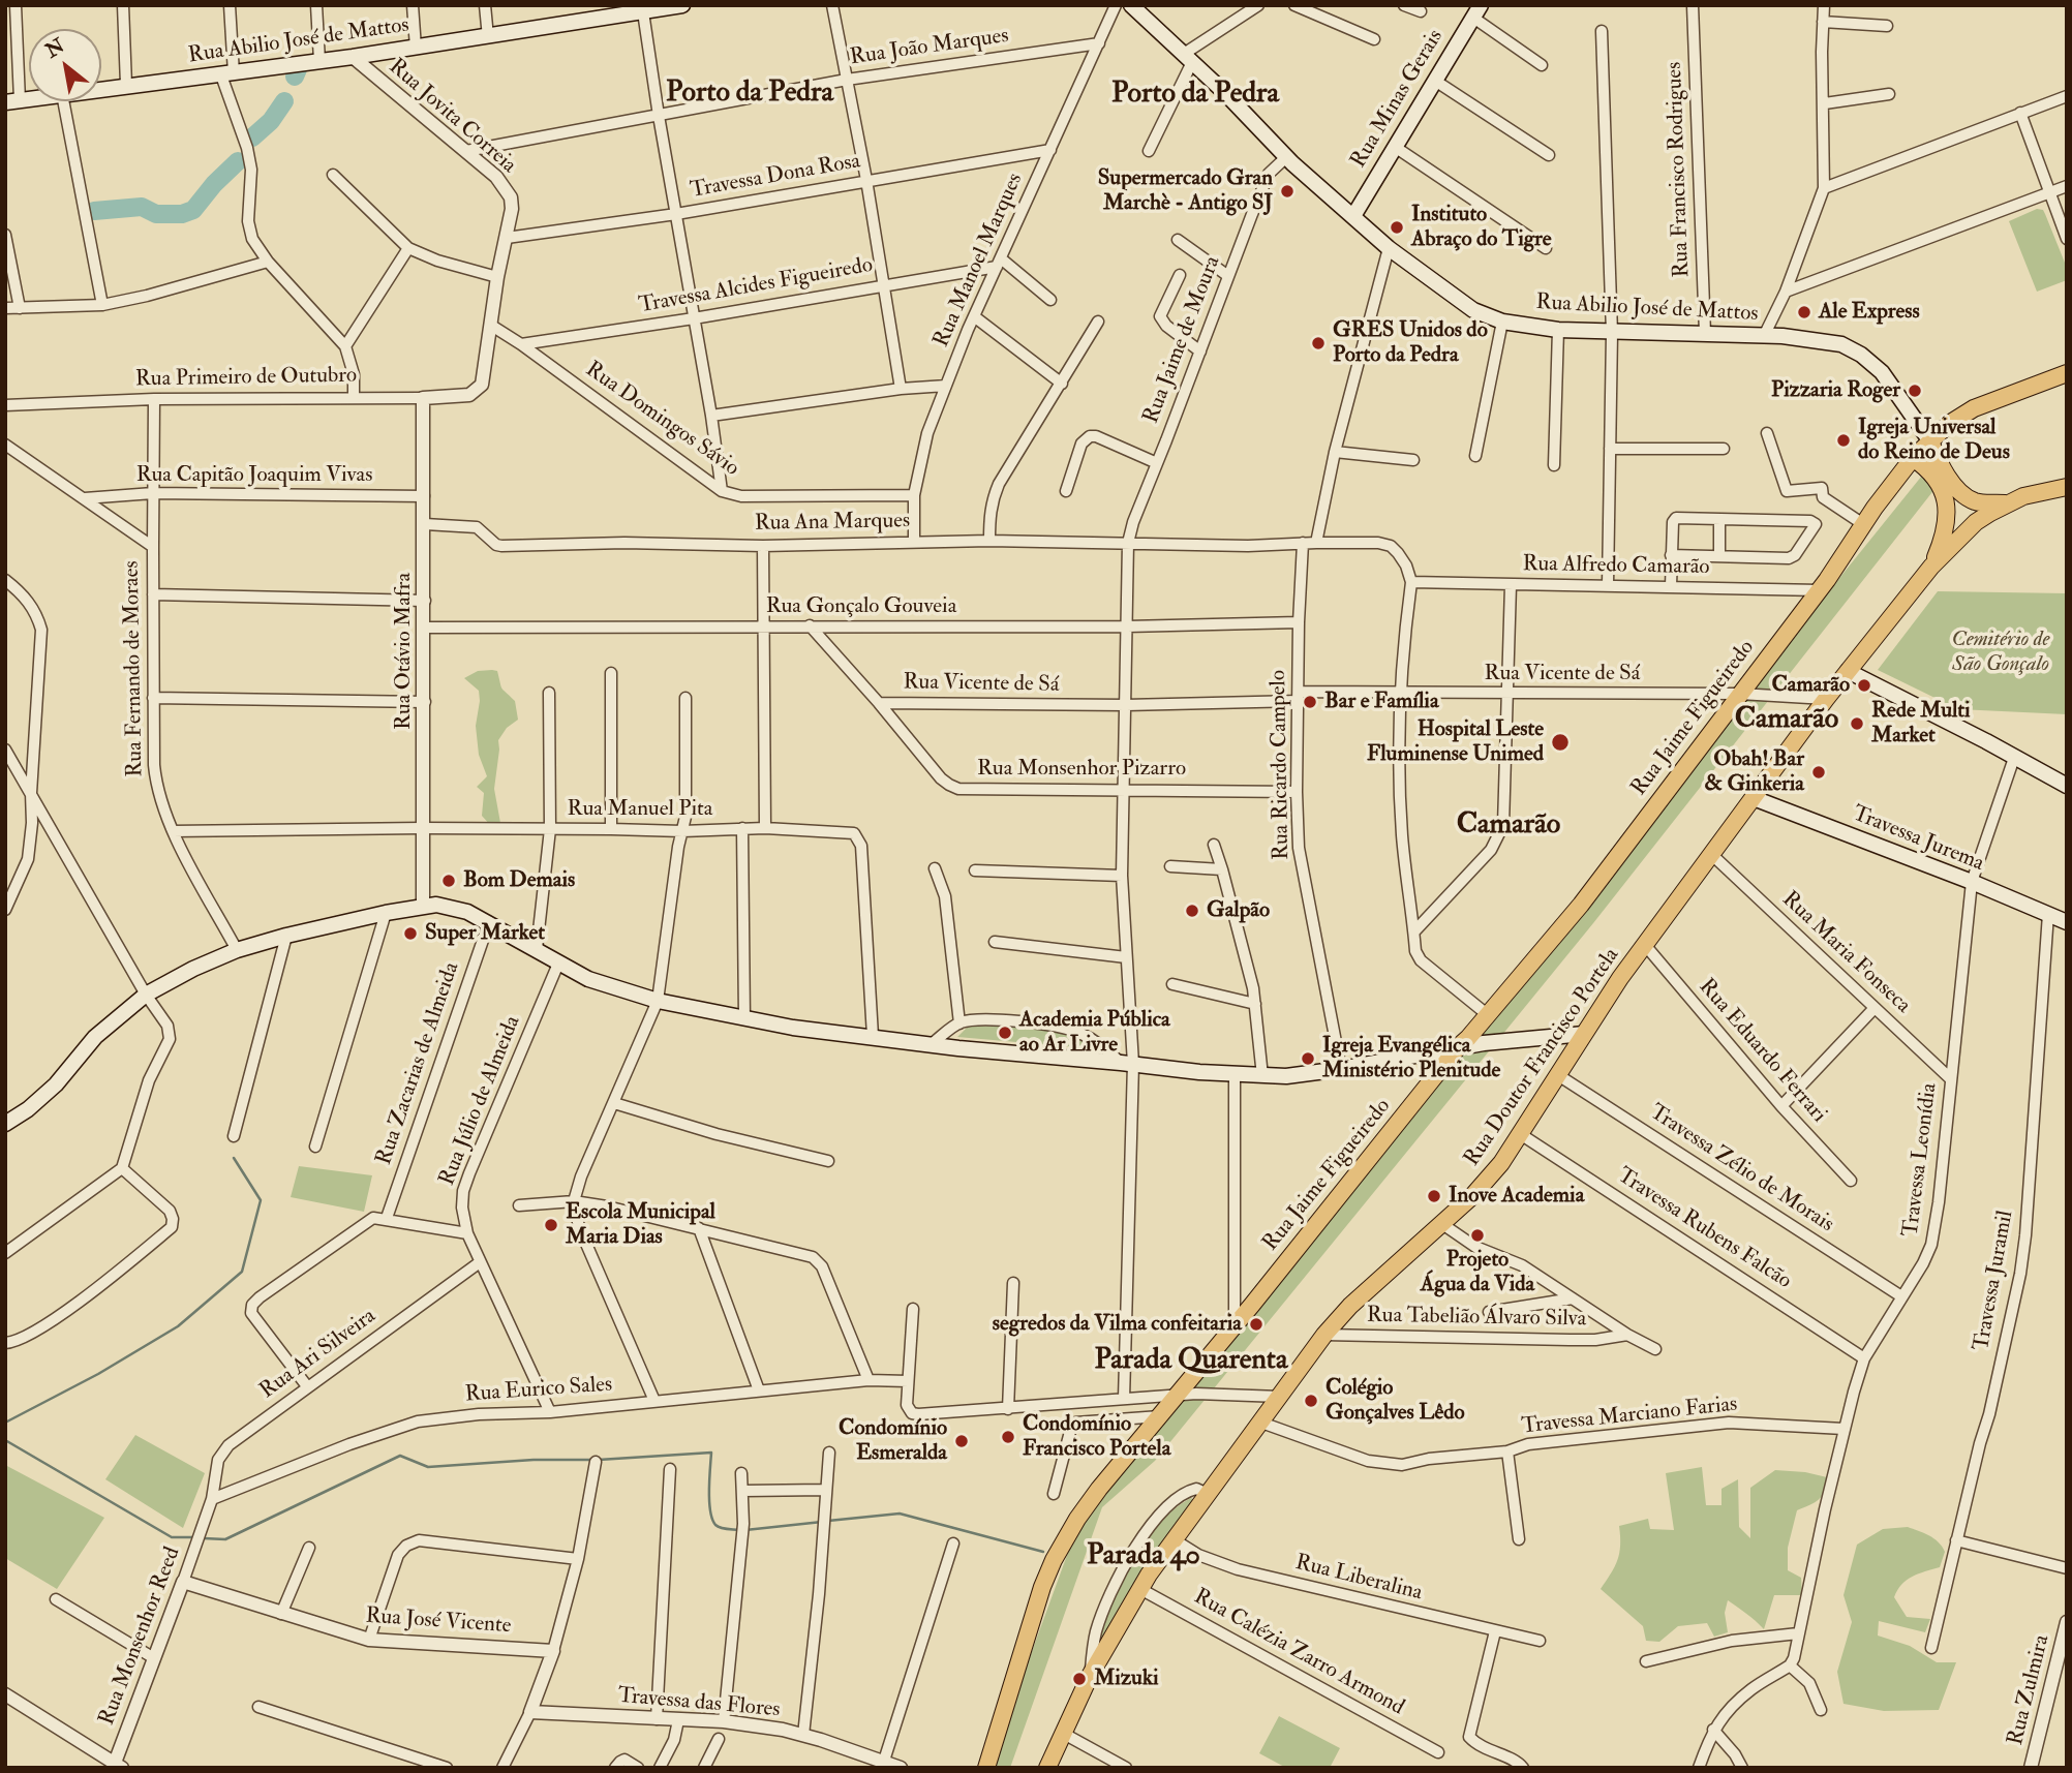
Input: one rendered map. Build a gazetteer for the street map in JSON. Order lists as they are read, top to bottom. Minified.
{"streets":{"main road":["Rua Abilio José de Mattos","Rua Minas Gerais","Rua Jaime Figueiredo","Travessa Jurema","Rua Doutor Francisco Portela"],"street":["Rua João Marques","Rua Jovita Correia","Rua Francisco Rodrigues","Travessa Dona Rosa","Rua Manoel Marques","Travessa Alcides Figueiredo","Rua Jaime de Moura","Rua Primeiro de Outubro","Rua Domingos Sávio","Rua Capitão Joaquim Vivas","Rua Ana Marques","Rua Alfredo Camarão","Rua Gonçalo Gouveia","Rua Otávio Mafra","Rua Fernando de Moraes","Rua Vicente de Sá","Rua Ricardo Campelo","Rua Monsenhor Pizarro","Rua Manuel Pita","Rua Maria Fonseca","Rua Eduardo Ferrari","Rua Zacarias de Almeida","Rua Júlio de Almeida","Travessa Leonídia","Travessa Zélio de Morais","Travessa Rubens Falcão","Travessa Juramil","Rua Tabelião Álvaro Silva","Rua Ari Silveira","Rua Eurico Sales","Travessa Marciano Farias","Rua Liberalina","Rua José Vicente","Rua Monsenhor Reed","Rua Calézia Zarro Armond","Rua Zulmira","Travessa das Flores"]},"crossings":[["Rua Abilio José de Mattos","Rua Minas Gerais"],["Rua Abilio José de Mattos","Rua Jovita Correia"],["Rua Abilio José de Mattos","Rua Francisco Rodrigues"],["Rua Abilio José de Mattos","Rua Jaime de Moura"],["Rua Abilio José de Mattos","Rua Jaime Figueiredo"],["Rua João Marques","Rua Jovita Correia"],["Rua João Marques","Rua Manoel Marques"],["Rua Jovita Correia","Travessa Dona Rosa"],["Rua Jovita Correia","Rua Primeiro de Outubro"],["Rua Jovita Correia","Rua Domingos Sávio"],["Travessa Dona Rosa","Rua Manoel Marques"],["Rua Manoel Marques","Travessa Alcides Figueiredo"],["Rua Manoel Marques","Rua Domingos Sávio"],["Rua Manoel Marques","Rua Ana Marques"],["Travessa Alcides Figueiredo","Rua Domingos Sávio"],["Rua Jaime de Moura","Rua Ana Marques"],["Rua Jaime de Moura","Rua Gonçalo Gouveia"],["Rua Jaime de Moura","Rua Vicente de Sá"],["Rua Jaime de Moura","Rua Monsenhor Pizarro"],["Rua Primeiro de Outubro","Rua Otávio Mafra"],["Rua Capitão Joaquim Vivas","Rua Otávio Mafra"],["Rua Capitão Joaquim Vivas","Rua Fernando de Moraes"],["Rua Ana Marques","Rua Alfredo Camarão"],["Rua Ana Marques","Rua Otávio Mafra"],["Rua Ana Marques","Rua Ricardo Campelo"],["Rua Alfredo Camarão","Rua Jaime Figueiredo"],["Rua Gonçalo Gouveia","Rua Otávio Mafra"],["Rua Gonçalo Gouveia","Rua Ricardo Campelo"],["Rua Gonçalo Gouveia","Rua Monsenhor Pizarro"],["Rua Otávio Mafra","Rua Manuel Pita"],["Rua Fernando de Moraes","Rua Manuel Pita"],["Rua Vicente de Sá","Rua Jaime Figueiredo"],["Rua Vicente de Sá","Rua Ricardo Campelo"],["Rua Vicente de Sá","Rua Monsenhor Pizarro"],["Rua Vicente de Sá","Rua Doutor Francisco Portela"],["Rua Ricardo Campelo","Rua Monsenhor Pizarro"],["Travessa Jurema","Rua Doutor Francisco Portela"],["Travessa Jurema","Travessa Leonídia"],["Travessa Jurema","Travessa Juramil"],["Rua Maria Fonseca","Rua Doutor Francisco Portela"],["Rua Maria Fonseca","Travessa Leonídia"],["Rua Eduardo Ferrari","Rua Doutor Francisco Portela"],["Rua Doutor Francisco Portela","Travessa Zélio de Morais"],["Rua Doutor Francisco Portela","Travessa Rubens Falcão"],["Rua Doutor Francisco Portela","Rua Tabelião Álvaro Silva"],["Rua Doutor Francisco Portela","Travessa Marciano Farias"],["Rua Doutor Francisco Portela","Rua Liberalina"],["Rua Doutor Francisco Portela","Rua Calézia Zarro Armond"],["Rua Júlio de Almeida","Rua Ari Silveira"],["Rua Júlio de Almeida","Rua Eurico Sales"],["Travessa Leonídia","Travessa Zélio de Morais"],["Travessa Leonídia","Travessa Rubens Falcão"],["Travessa Leonídia","Travessa Marciano Farias"],["Rua Ari Silveira","Rua Eurico Sales"],["Rua Ari Silveira","Rua Monsenhor Reed"],["Rua Eurico Sales","Rua Monsenhor Reed"],["Rua José Vicente","Rua Monsenhor Reed"]],"districts":["Porto da Pedra","Porto da Pedra","Camarão","Camarão","Parada Quarenta","Parada 40"],"parks":["Cemitério de São Gonçalo"],"places":["Supermercado Gran Marchè - Antigo SJ","Instituto Abraço do Tigre","Ale Express","GRES Unidos do Porto da Pedra","Pizzaria Roger","Igreja Universal do Reino de Deus","Camarão","Bar e Família","Rede Multi Market","Hospital Leste Fluminense Unimed","Obah! Bar & Ginkeria","Bom Demais","Galpão","Super Market","Academia Pública ao Ar Livre","Igreja Evangélica Ministério Plenitude","Inove Academia","Escola Municipal Maria Dias","Projeto Água da Vida","segredos da Vilma confeitaria","Colégio Gonçalves Lêdo","Condomínio Francisco Portela","Condomínio Esmeralda","Mizuki"],"north":"top left"}
